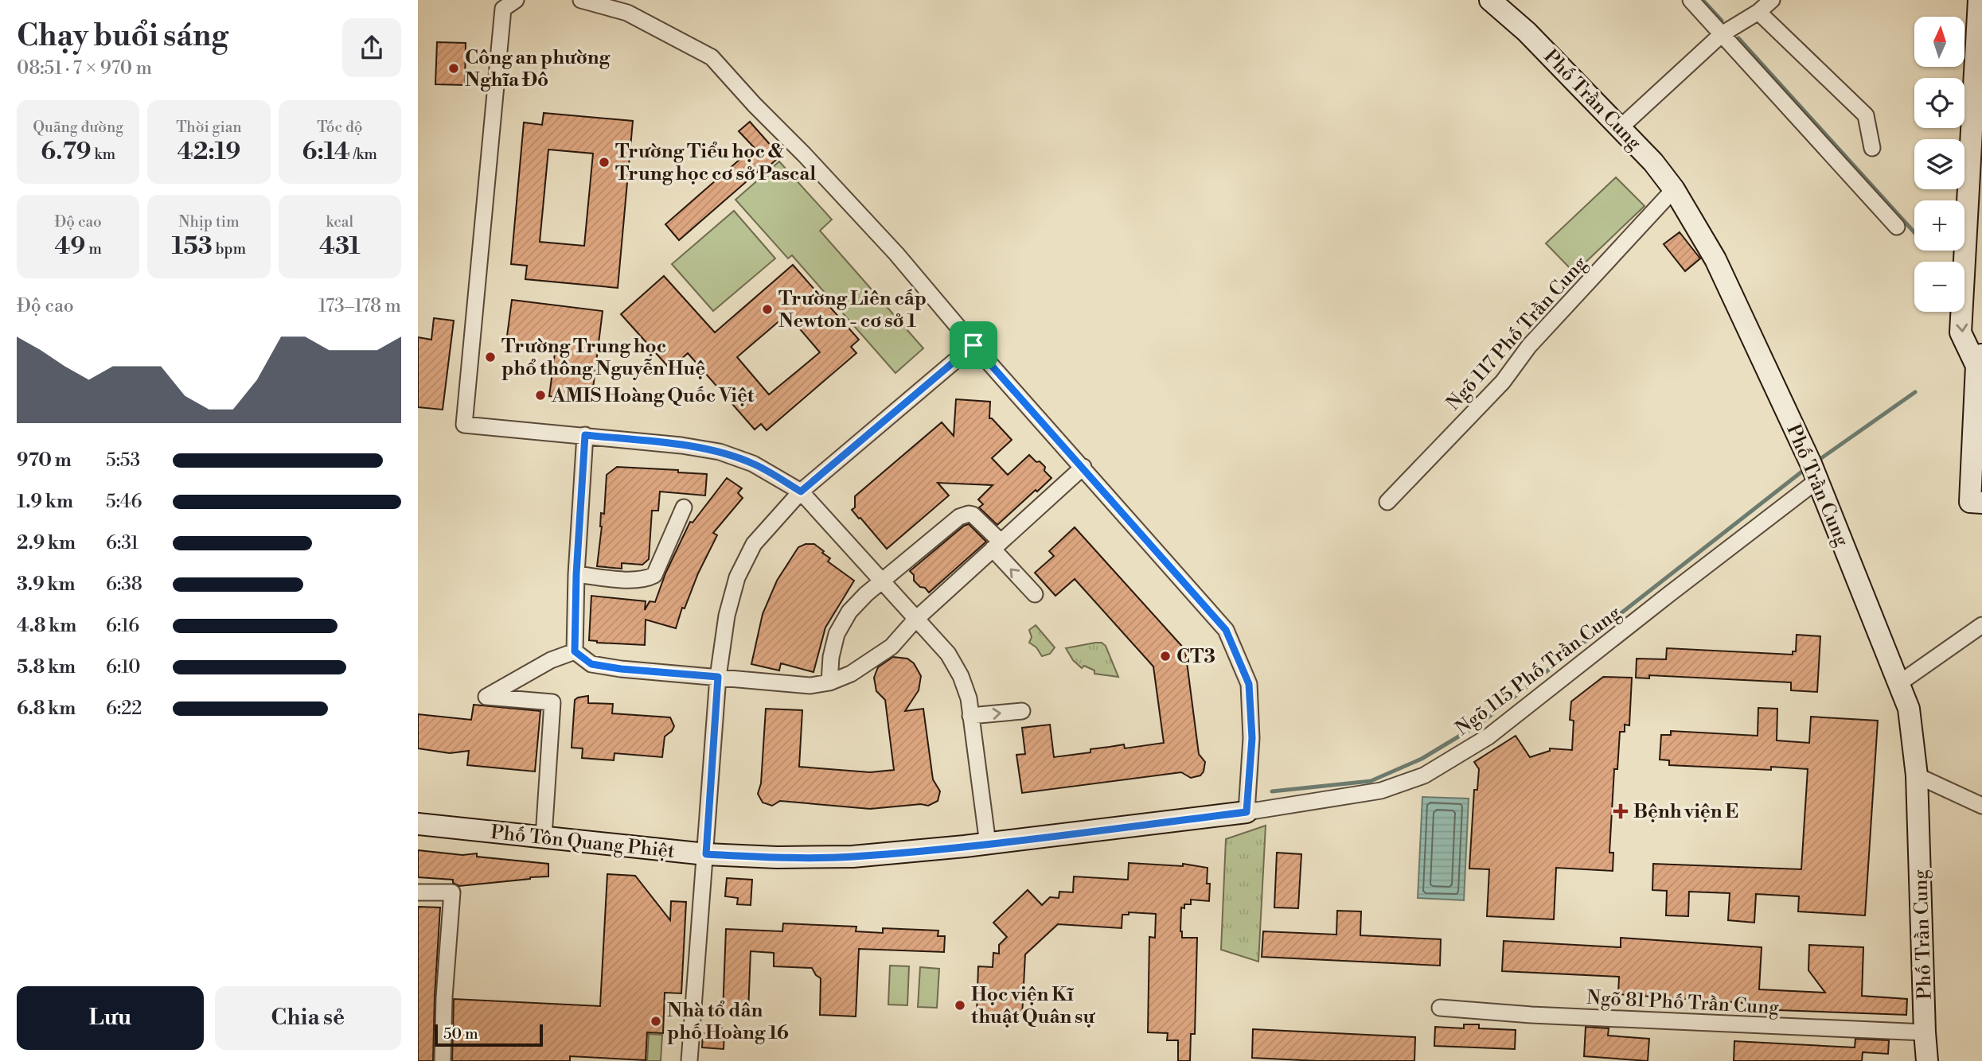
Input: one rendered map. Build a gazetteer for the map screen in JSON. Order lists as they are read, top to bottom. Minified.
{"streets":{"street":["Phố Trần Cung","Ngõ 117 Phố Trần Cung","Ngõ 115 Phố Trần Cung","Phố Tôn Quang Phiệt","Ngõ 81 Phố Trần Cung"]},"crossings":[["Phố Trần Cung","Ngõ 117 Phố Trần Cung"],["Phố Trần Cung","Ngõ 115 Phố Trần Cung"],["Phố Trần Cung","Ngõ 81 Phố Trần Cung"],["Ngõ 115 Phố Trần Cung","Phố Tôn Quang Phiệt"]],"places":{"other":["Công an phường Nghĩa Đô","Trường Tiểu học & Trung học cơ sở Pascal","Trường Liên cấp Newton - cơ sở 1","Trường Trung học phổ thông Nguyễn Huệ","AMIS Hoàng Quốc Việt","CT3","Học viện Kĩ thuật Quân sự","Nhà tổ dân phố Hoàng 16"],"health":["Bệnh viện E"]},"scale_bar":"50 m","north":"top","page":{"heading":["Chạy buổi sáng","08:51 · 7 × 970 m"],"map_buttons":["+","−"],"stats":[["Quãng đường","6.79 km"],["Thời gian","42:19"],["Tốc độ","6:14 /km"],["Độ cao","49 m"],["Nhịp tim","153 bpm"],["kcal","431"]],"chart":["Độ cao","173–178 m"],"list":[{"name":"970 m","note":"5:53"},{"name":"1.9 km","note":"5:46"},{"name":"2.9 km","note":"6:31"},{"name":"3.9 km","note":"6:38"},{"name":"4.8 km","note":"6:16"},{"name":"5.8 km","note":"6:10"},{"name":"6.8 km","note":"6:22"}],"buttons":["Lưu","Chia sẻ"],"scale":"50 m"}}
